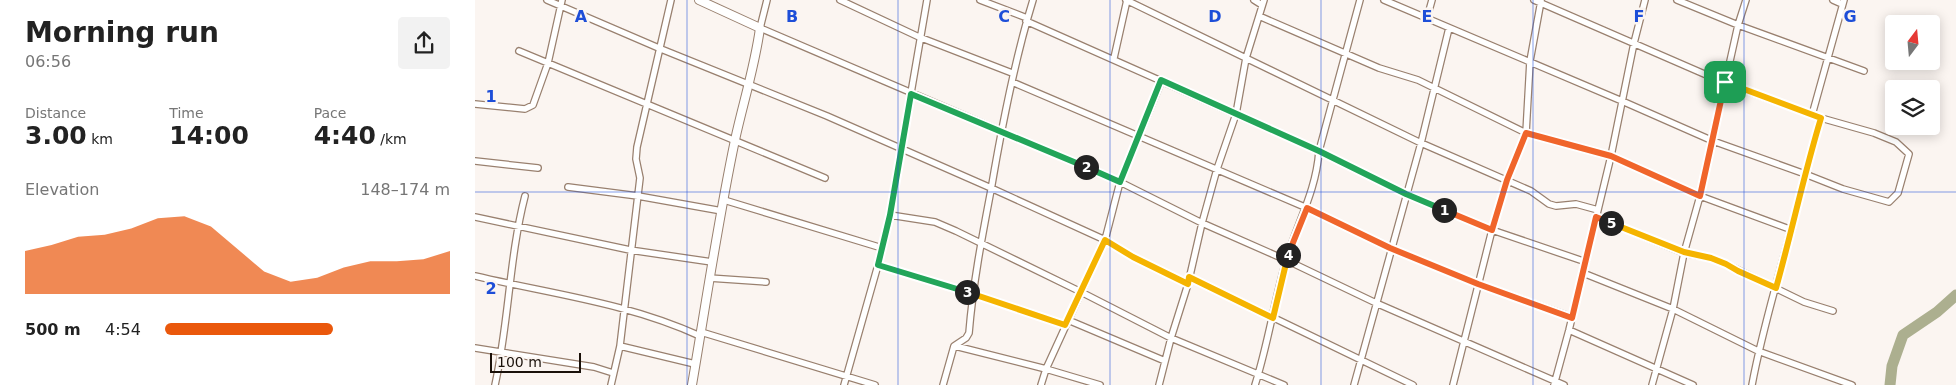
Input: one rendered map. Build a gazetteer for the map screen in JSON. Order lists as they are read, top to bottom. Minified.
{"scale_bar":"100 m","north":"top","page":{"heading":["Morning run","06:56"],"stats":[["Distance","3.00 km"],["Time","14:00"],["Pace","4:40 /km"]],"pins":["2","1","5","4","3"],"chart":["Elevation","148–174 m"],"list":[{"name":"500 m","note":"4:54"}],"scale":"100 m"},"grid":{"columns":["A","B","C","D","E","F","G"],"rows":["1","2"]}}
